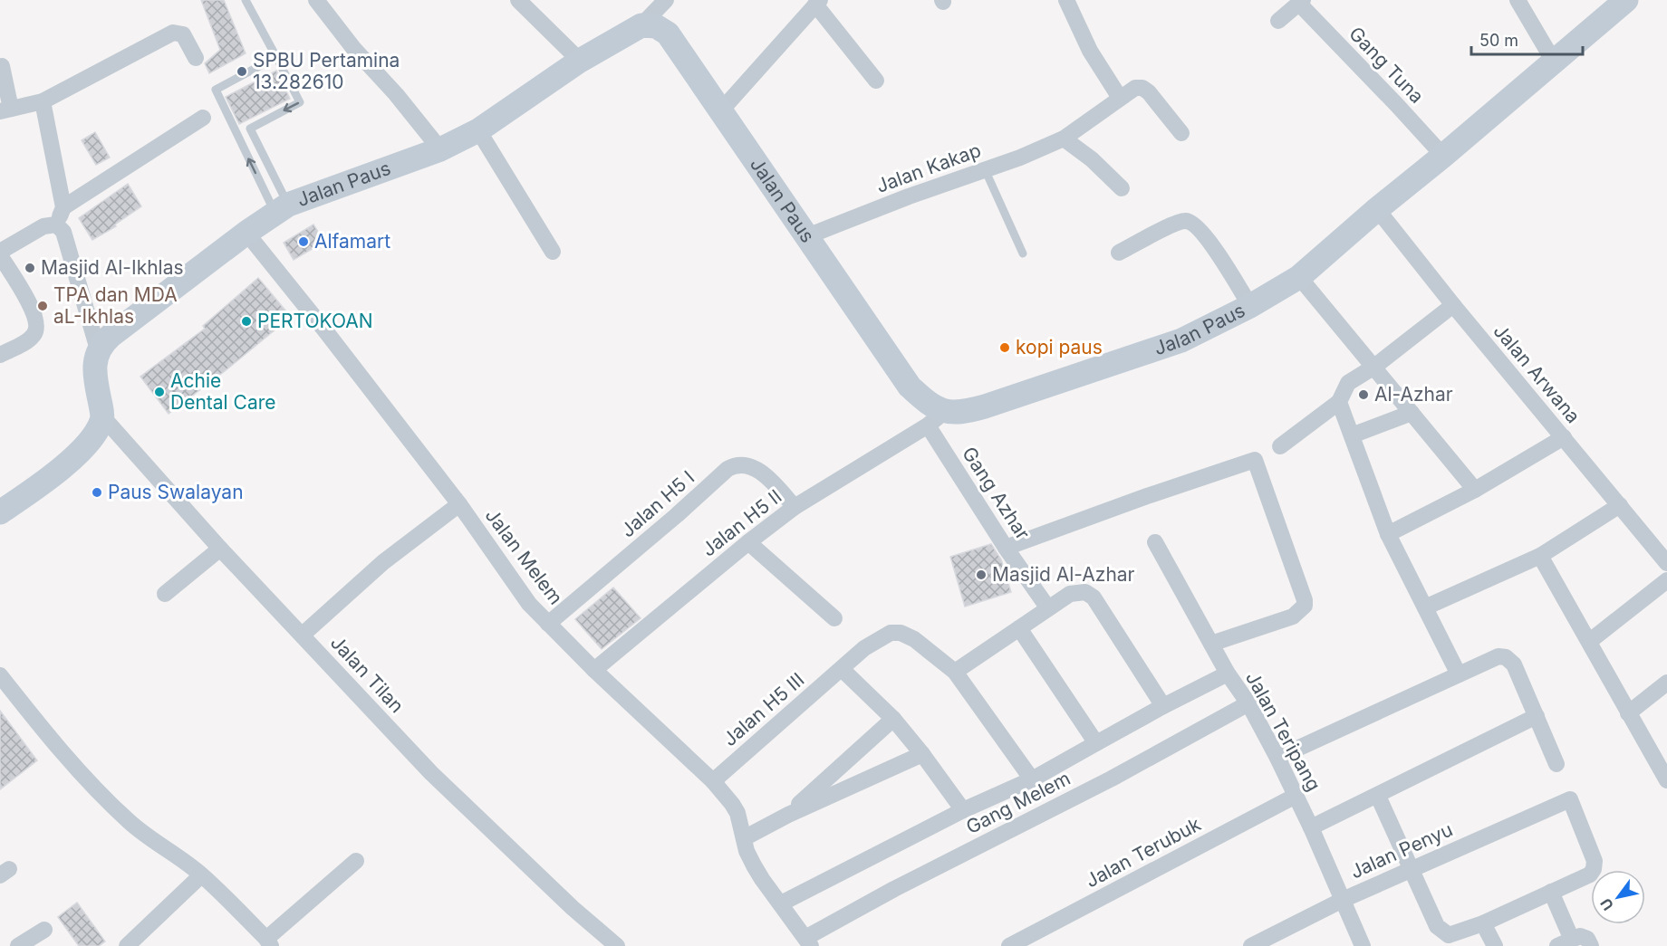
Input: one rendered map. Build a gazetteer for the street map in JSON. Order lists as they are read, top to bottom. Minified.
{"streets":{"main road":["Jalan Paus"],"street":["Gang Tuna","Jalan Kakap","Jalan Arwana","Gang Azhar","Jalan H5 I","Jalan H5 II","Jalan Melem","Jalan Tilan","Jalan H5 III","Jalan Teripang","Gang Melem","Jalan Penyu","Jalan Terubuk"]},"crossings":[["Gang Tuna","Jalan Paus"],["Jalan Kakap","Jalan Paus"],["Jalan Paus","Jalan Arwana"],["Jalan Paus","Gang Azhar"],["Jalan Paus","Jalan H5 II"],["Jalan Paus","Jalan Melem"],["Gang Azhar","Jalan H5 II"],["Jalan H5 I","Jalan H5 II"],["Jalan H5 I","Jalan Melem"],["Jalan H5 II","Jalan Melem"],["Jalan Melem","Jalan H5 III"],["Jalan Melem","Gang Melem"],["Jalan Teripang","Gang Melem"],["Jalan Teripang","Jalan Penyu"],["Jalan Teripang","Jalan Terubuk"]],"places":["SPBU Pertamina 13.282610","Alfamart","Masjid Al-Ikhlas","TPA dan MDA aL-Ikhlas","PERTOKOAN","kopi paus","Achie Dental Care","Al-Azhar","Paus Swalayan","Masjid Al-Azhar"],"scale_bar":"50 m","north":"bottom left"}
